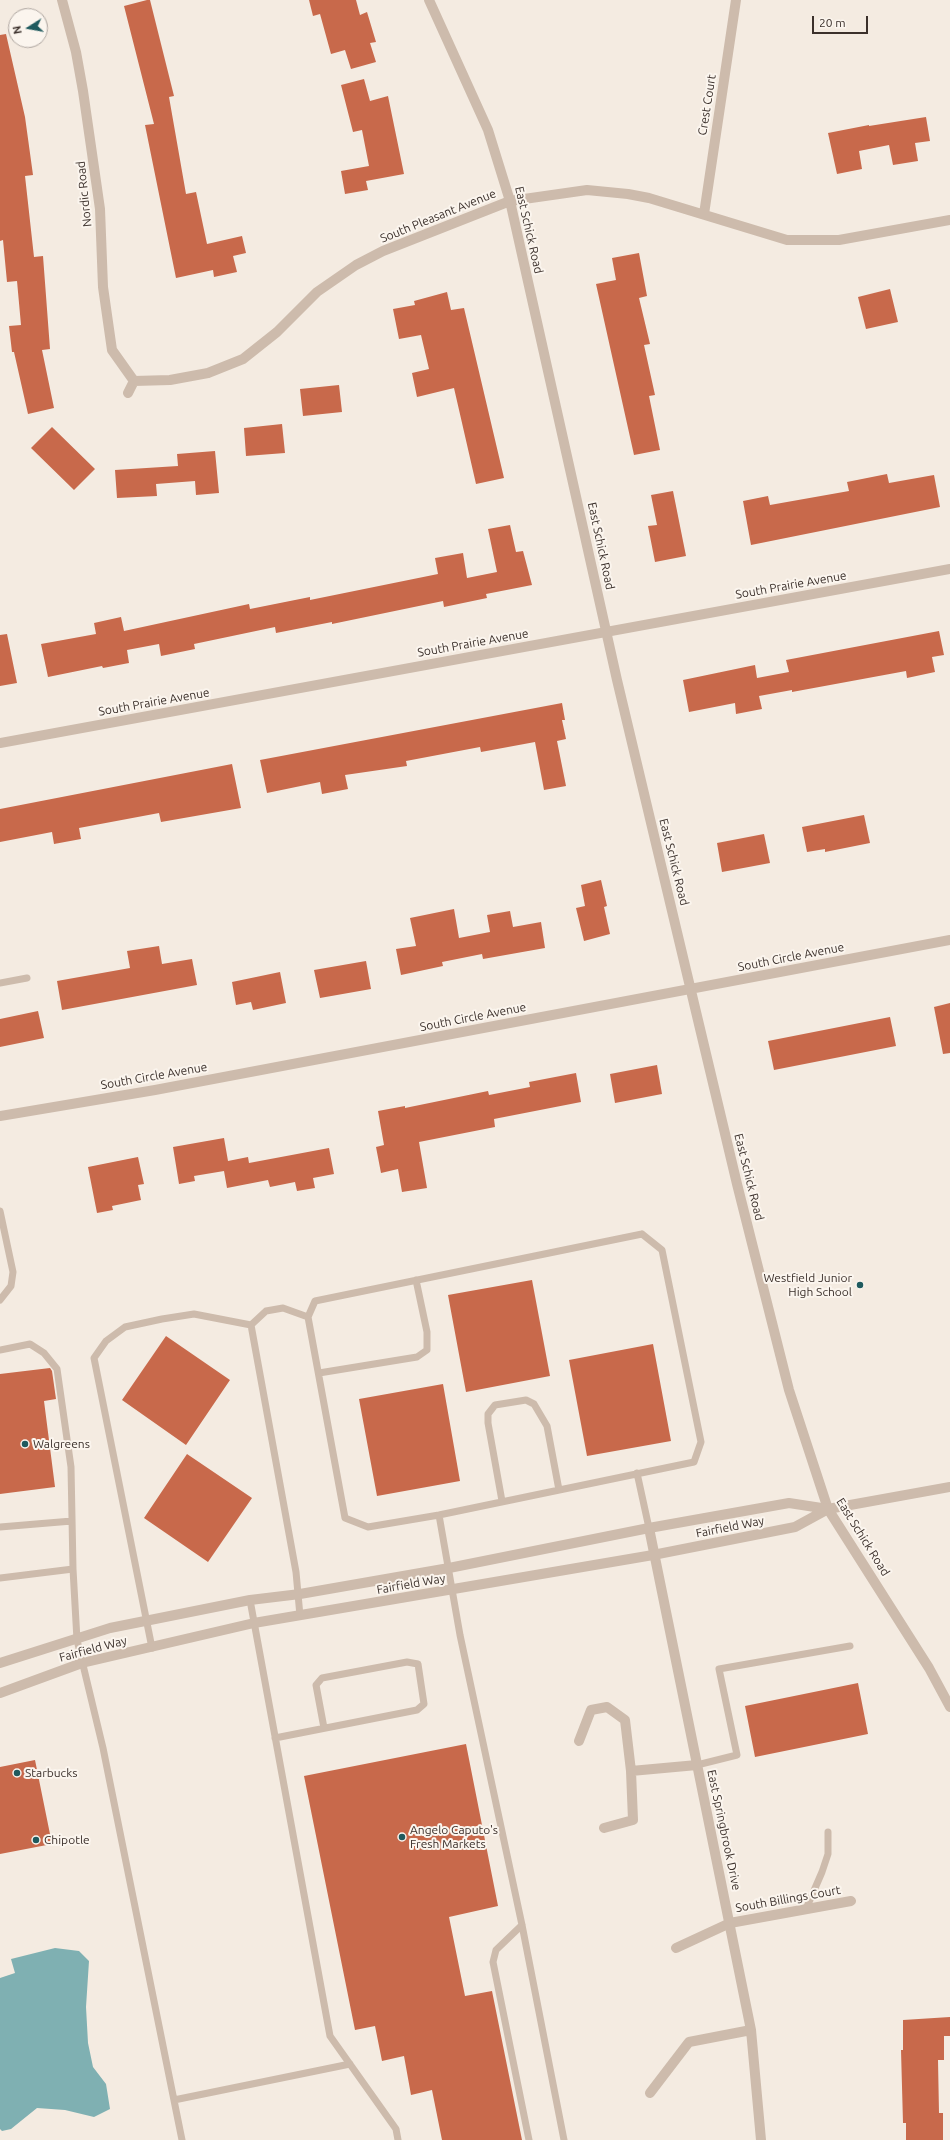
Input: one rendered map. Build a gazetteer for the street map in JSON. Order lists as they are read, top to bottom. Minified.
{"streets":{"street":["Crest Court","Nordic Road","South Pleasant Avenue","East Schick Road","South Prairie Avenue","South Circle Avenue","Fairfield Way","East Springbrook Drive","South Billings Court"]},"crossings":[["Crest Court","South Pleasant Avenue"],["Nordic Road","South Pleasant Avenue"],["South Pleasant Avenue","East Schick Road"],["East Schick Road","South Prairie Avenue"],["East Schick Road","South Circle Avenue"],["East Schick Road","Fairfield Way"],["Fairfield Way","East Springbrook Drive"],["East Springbrook Drive","South Billings Court"]],"places":["Westfield Junior High School","Walgreens","Starbucks","Angelo Caputo's Fresh Markets","Chipotle"],"scale_bar":"20 m","north":"left"}
